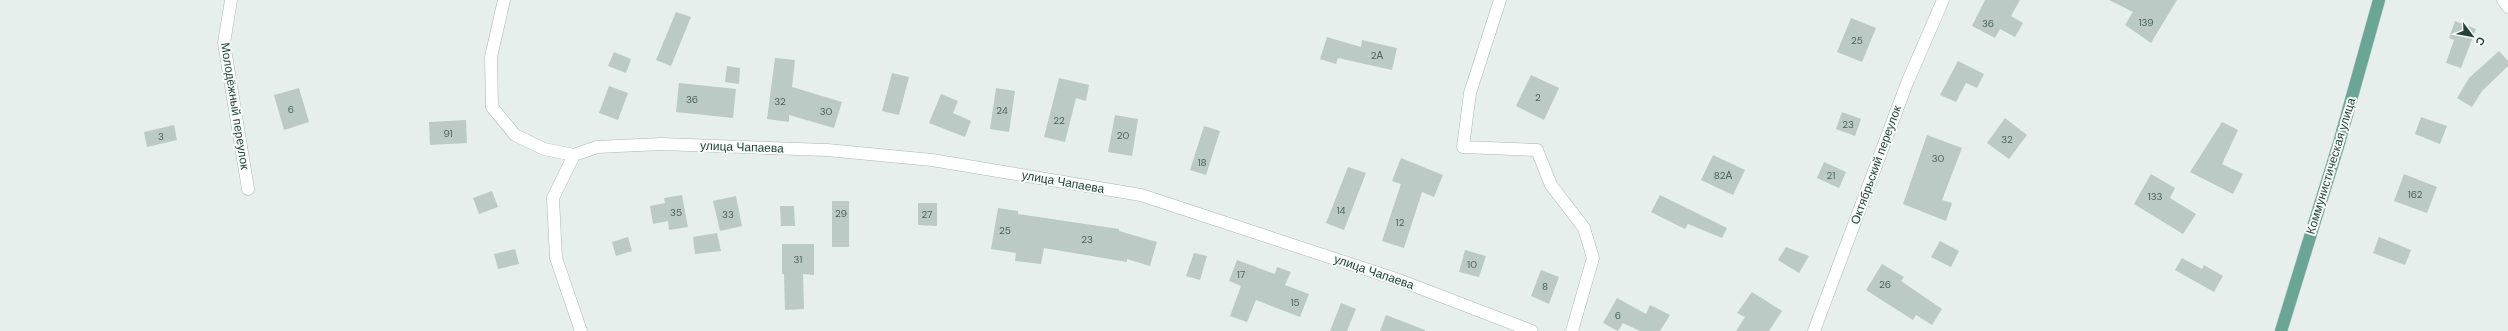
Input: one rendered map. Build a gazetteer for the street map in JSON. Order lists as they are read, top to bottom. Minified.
{"streets":{"main road":["Коммунистическая улица"],"street":["Молодёжный переулок","улица Чапаева","Октябрьский переулок"]},"house_numbers":["139","36","25","2А","2","36","32","6","24","30","22","23","91","20","3","32","30","18","82А","21","162","133","14","35","29","33","27","12","25","23","31","10","17","26","8","15","6"],"north":"bottom right"}
